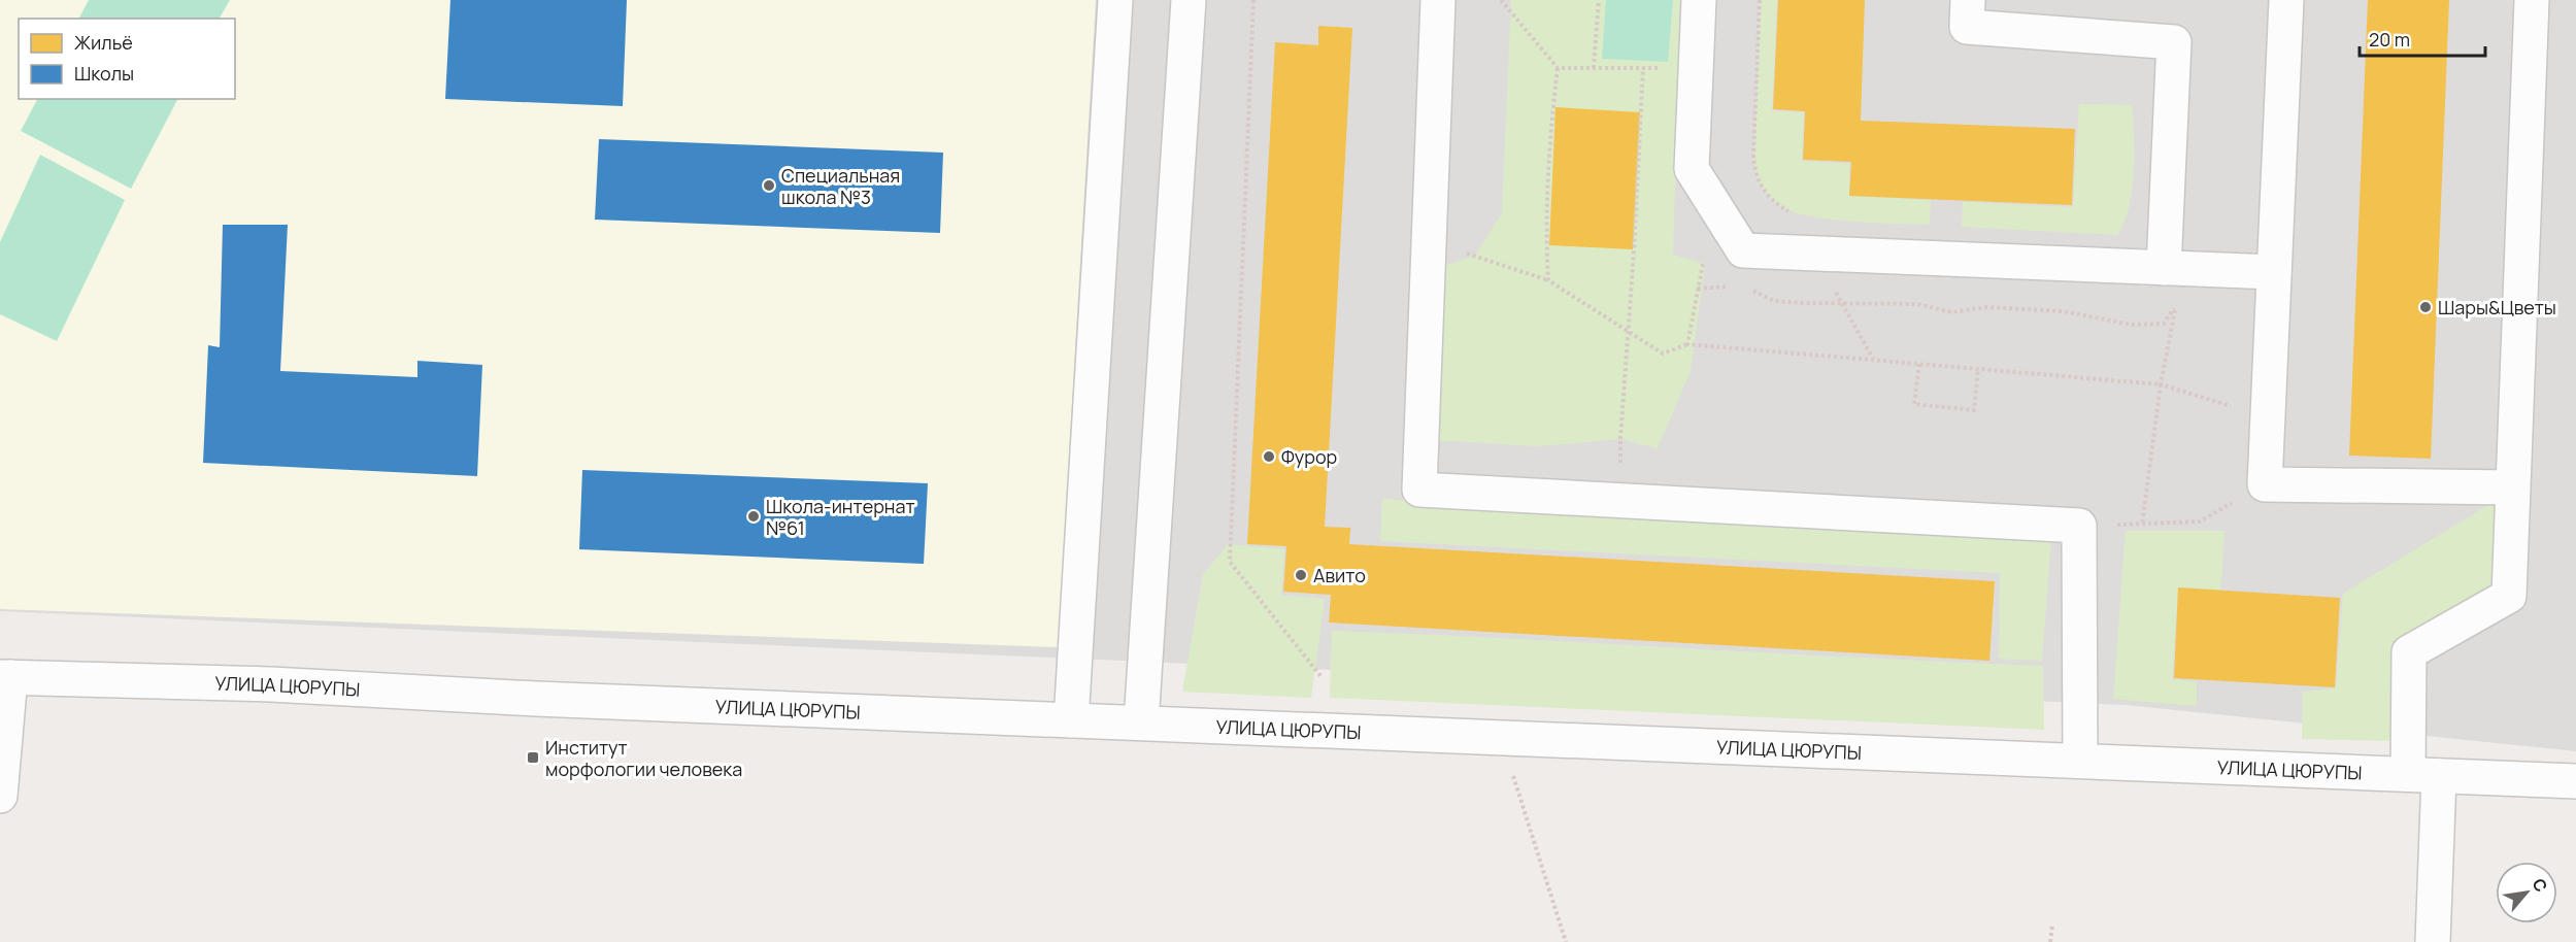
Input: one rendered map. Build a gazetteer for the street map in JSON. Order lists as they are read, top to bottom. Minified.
{"streets":{"street":["УЛИЦА ЦЮРУПЫ"]},"places":{"other":["Специальная школа №3","Шары&Цветы","Фурор","Школа-интернат №61","Авито"],"transit":["Институт морфологии человека"]},"legend":["Жильё","Школы"],"scale_bar":"20 m","north":"top right"}
